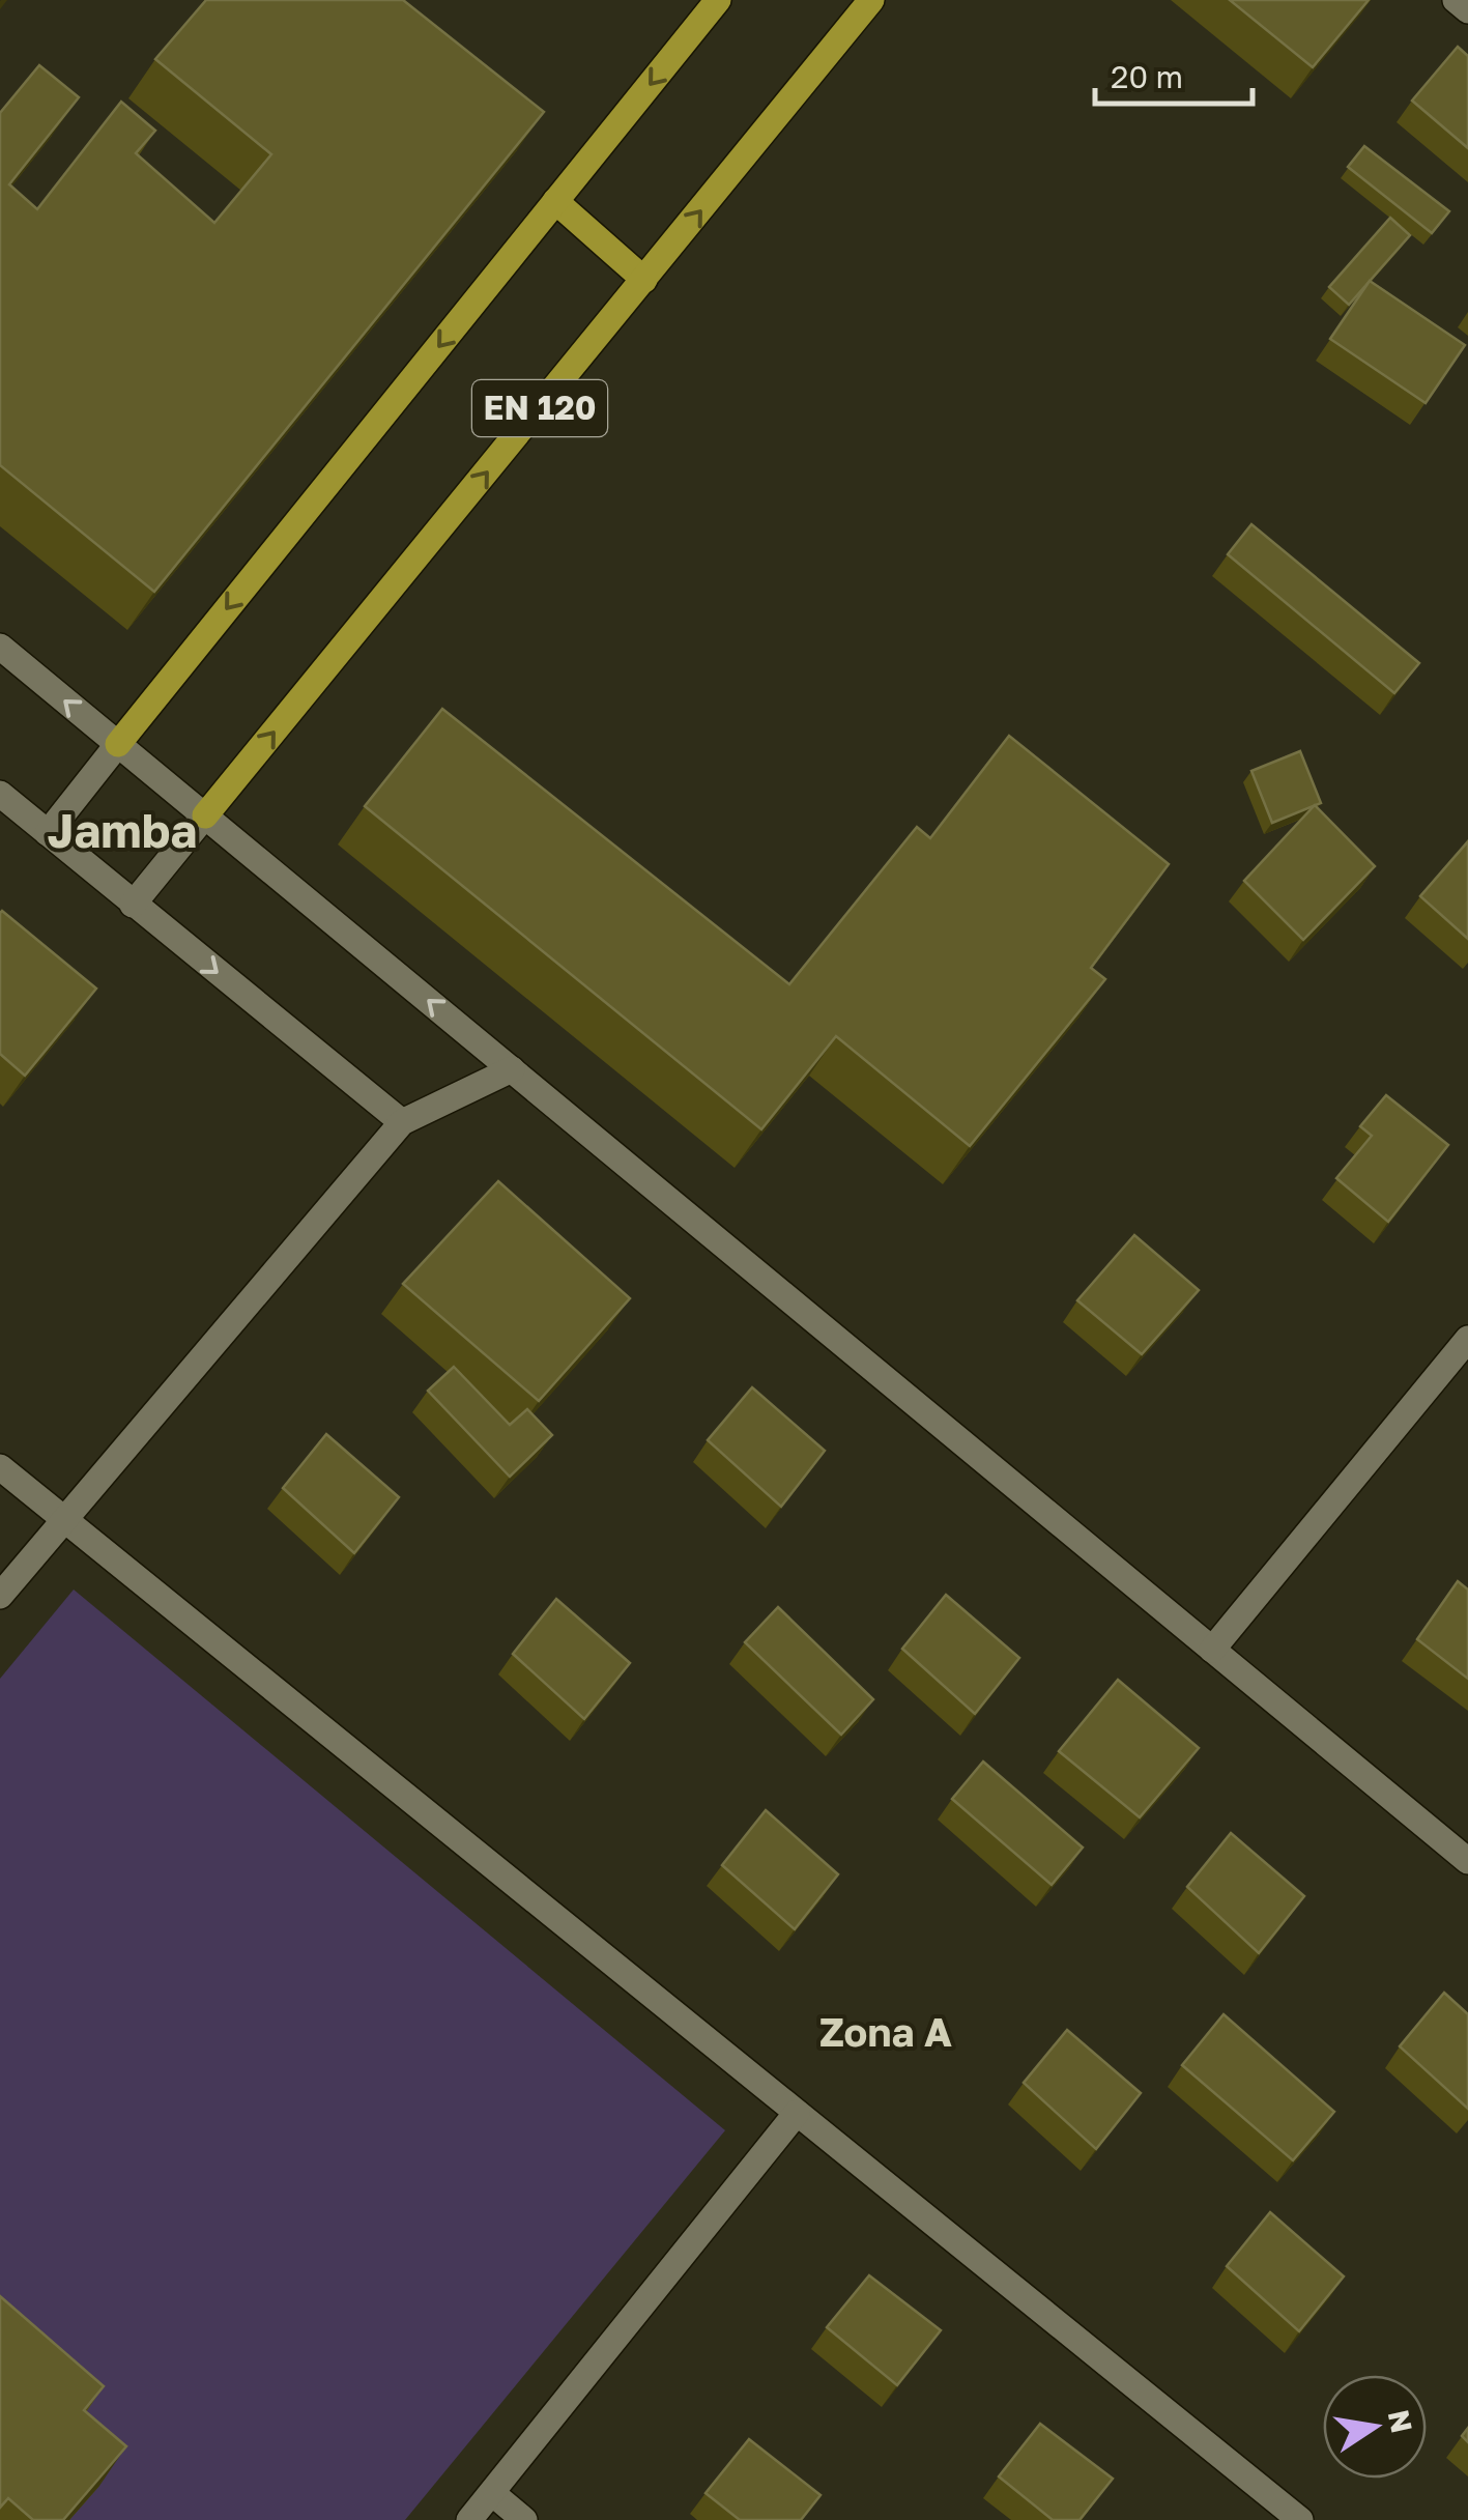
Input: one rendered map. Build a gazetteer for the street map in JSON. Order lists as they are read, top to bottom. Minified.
{"streets":{"main road":["EN 120"]},"districts":["Jamba","Zona A"],"scale_bar":"20 m","north":"right"}
